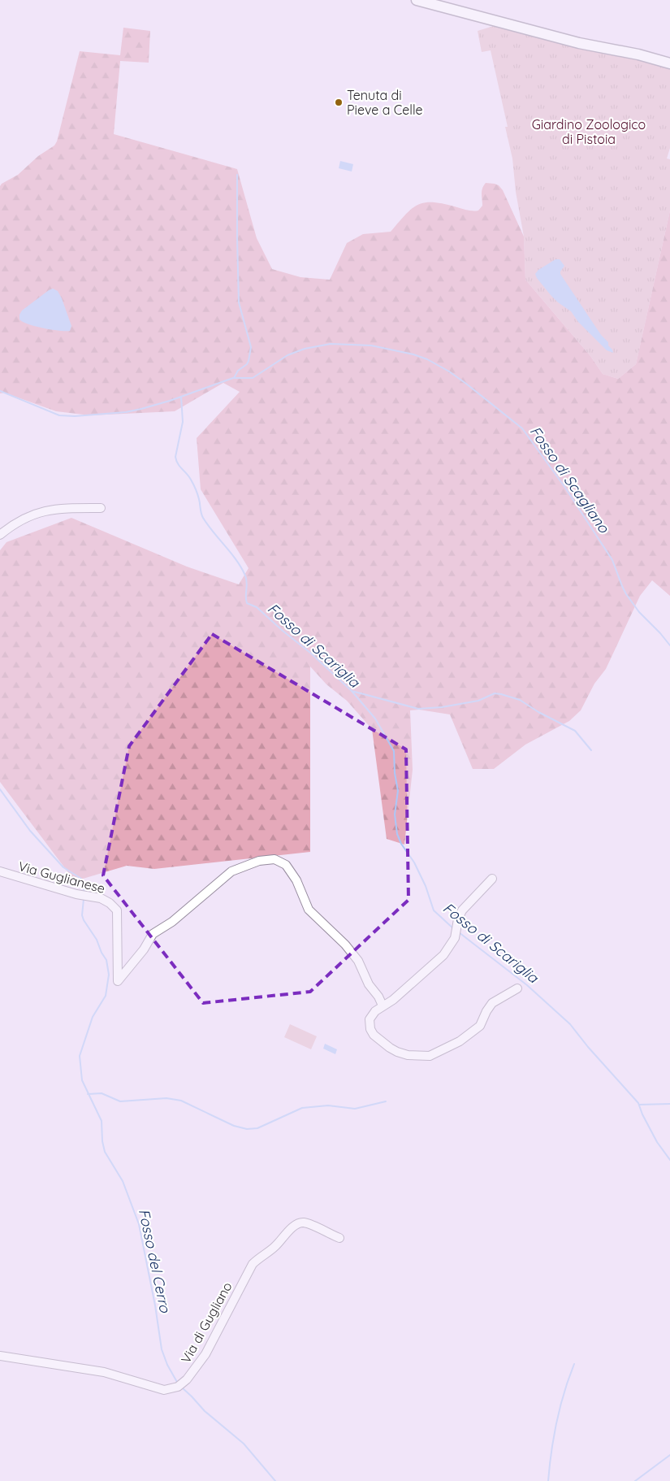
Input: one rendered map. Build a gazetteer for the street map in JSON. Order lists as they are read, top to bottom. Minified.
{"streets":{"street":["Via Guglianese","Via di Gugliano"]},"water":["Fosso di Scagliano","Fosso di Scariglia","Fosso del Cerro"],"parks":["Giardino Zoologico di Pistoia"],"places":["Tenuta di Pieve a Celle"]}
